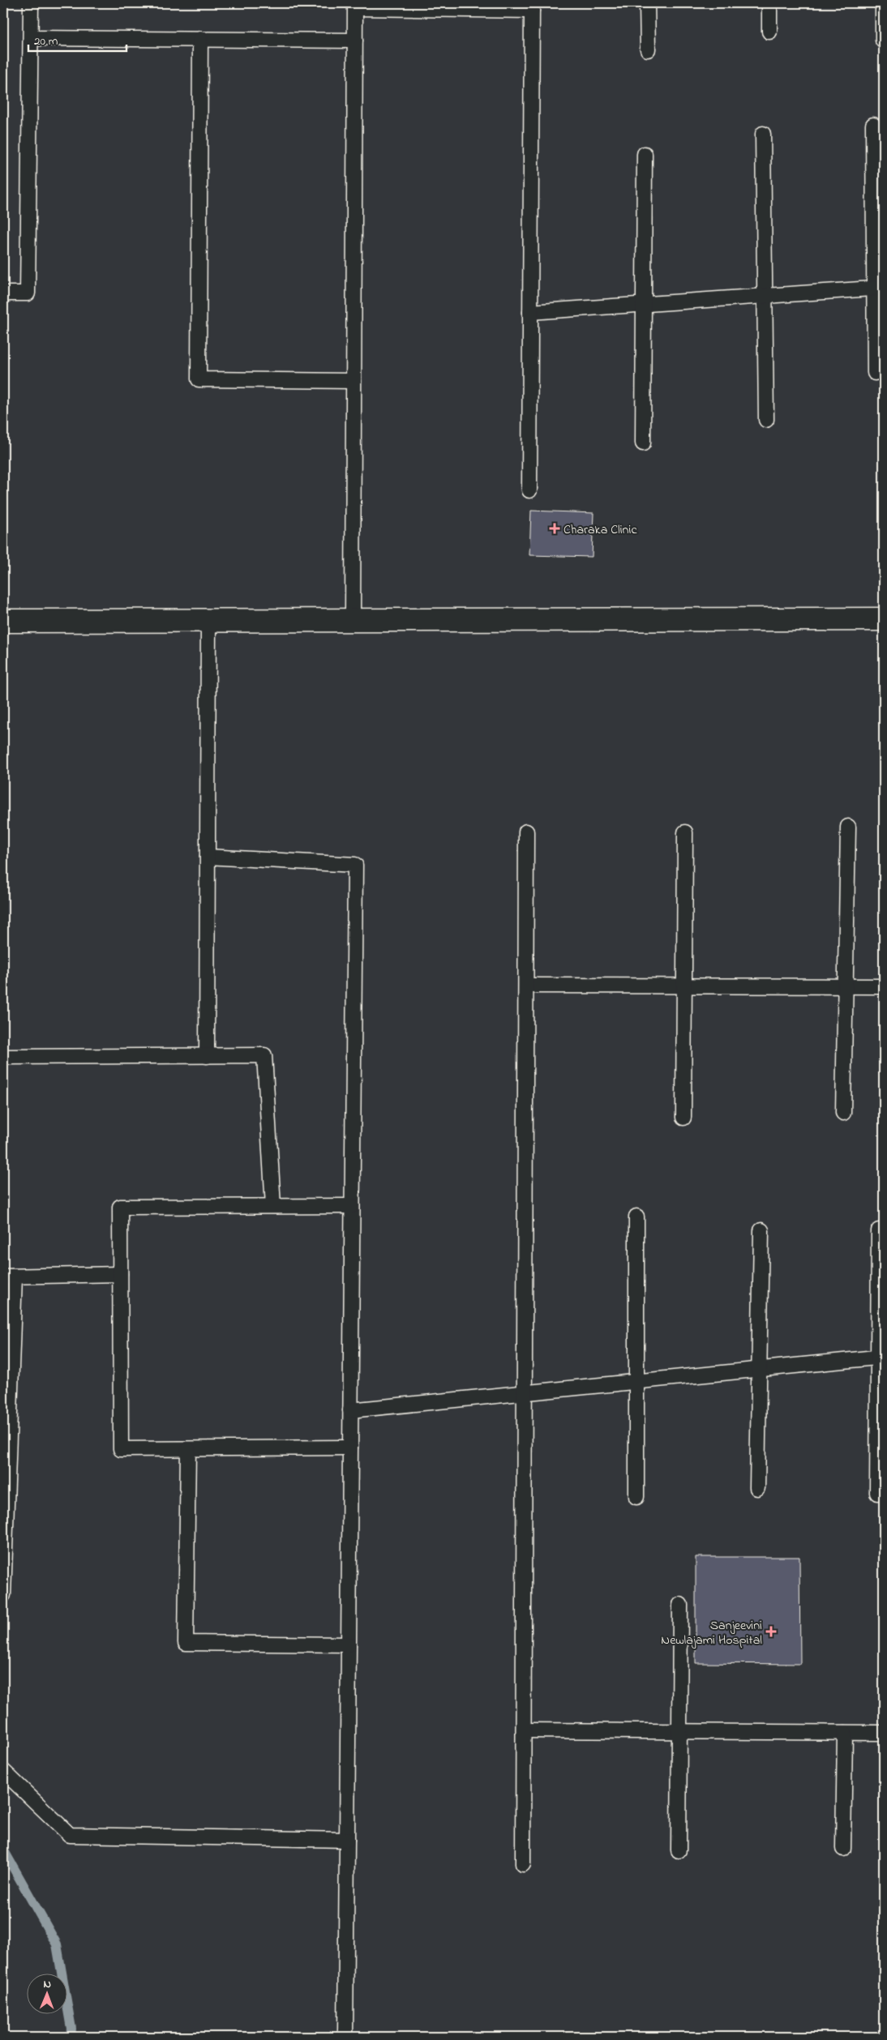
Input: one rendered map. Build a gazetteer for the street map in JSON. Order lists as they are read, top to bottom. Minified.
{"places":{"health":["Charaka Clinic","Sanjeevini Newlajami Hospital"]},"scale_bar":"20 m","north":"top"}
